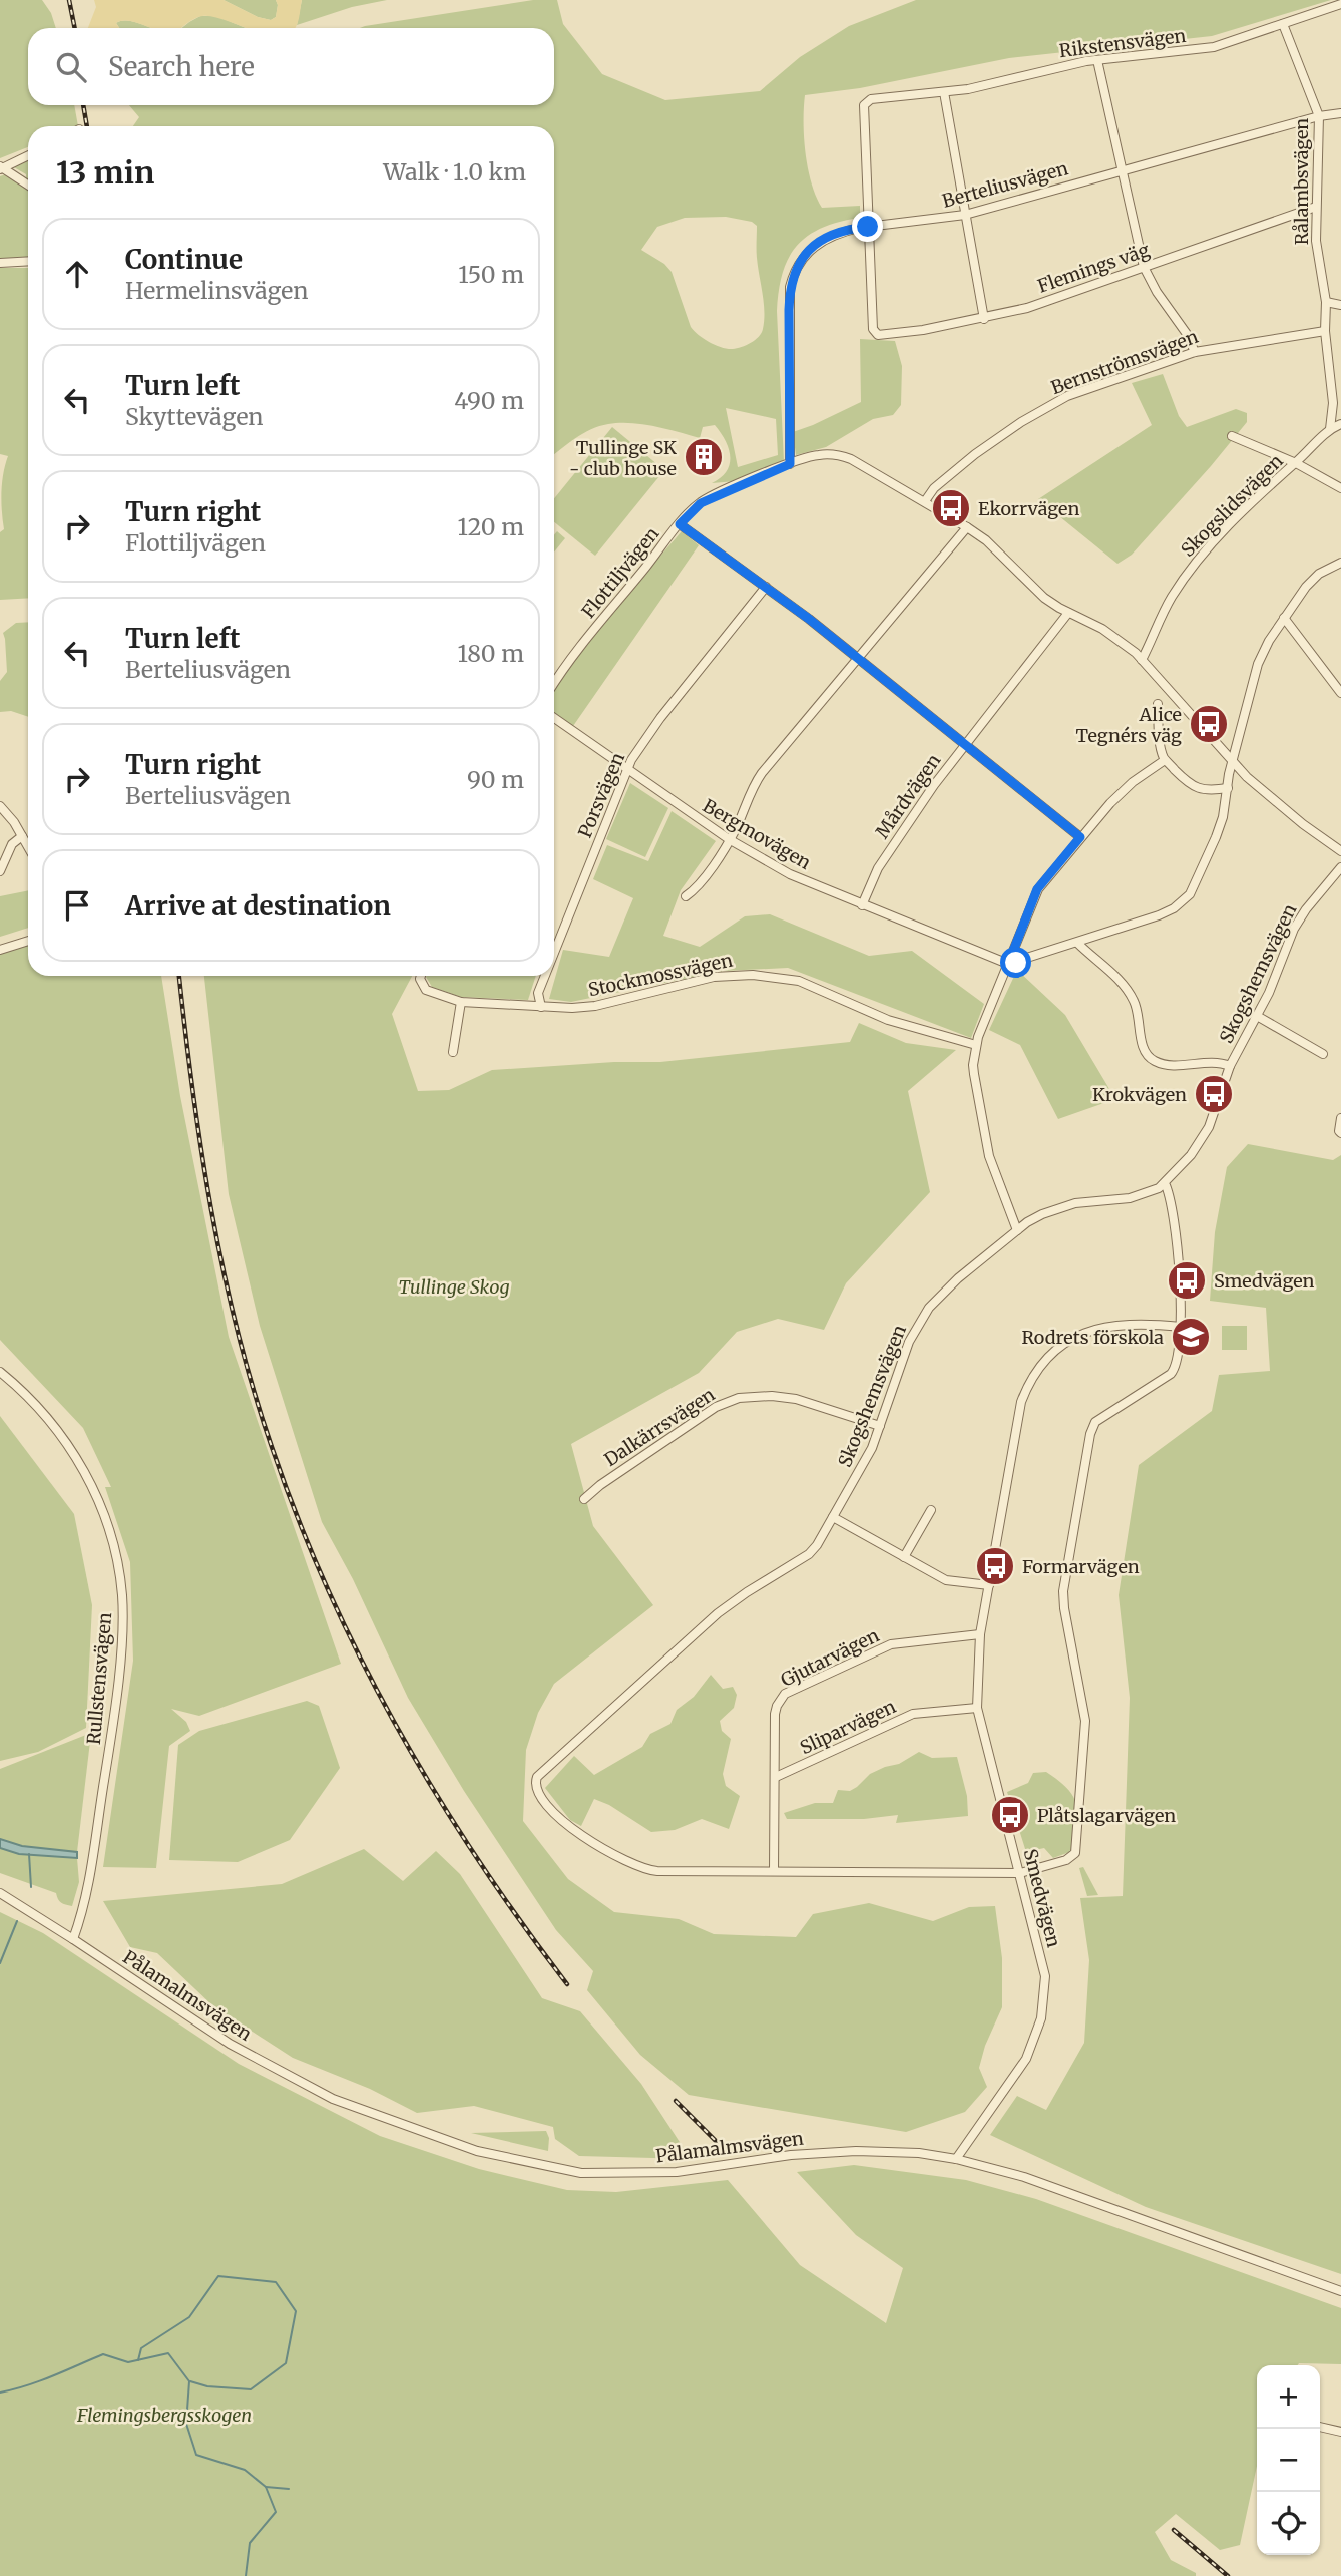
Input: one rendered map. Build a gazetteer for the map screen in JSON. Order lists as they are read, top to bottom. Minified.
{"streets":{"street":["Rikstensvägen","Rålambsvägen","Berteliusvägen","Flemings väg","Bernströmsvägen","Skogslidsvägen","Flottiljvägen","Porsvägen","Mårdvägen","Bergmovägen","Skogshemsvägen","Stockmossvägen","Dalkärrsvägen","Gjutarvägen","Rullstensvägen","Sliparvägen","Smedvägen","Pålamalmsvägen"]},"crossings":[["Rikstensvägen","Rålambsvägen"],["Rikstensvägen","Berteliusvägen"],["Rikstensvägen","Flemings väg"],["Rålambsvägen","Berteliusvägen"],["Rålambsvägen","Flemings väg"],["Rålambsvägen","Bernströmsvägen"],["Rålambsvägen","Skogslidsvägen"],["Berteliusvägen","Flemings väg"],["Berteliusvägen","Flottiljvägen"],["Bernströmsvägen","Flottiljvägen"],["Skogslidsvägen","Flottiljvägen"],["Flottiljvägen","Mårdvägen"],["Porsvägen","Bergmovägen"],["Porsvägen","Stockmossvägen"],["Mårdvägen","Bergmovägen"],["Skogshemsvägen","Dalkärrsvägen"],["Skogshemsvägen","Gjutarvägen"],["Gjutarvägen","Sliparvägen"],["Gjutarvägen","Smedvägen"],["Rullstensvägen","Pålamalmsvägen"],["Sliparvägen","Smedvägen"],["Smedvägen","Pålamalmsvägen"]],"parks":["Tullinge Skog","Flemingsbergsskogen"],"places":{"building":["Tullinge SK - club house"],"bus stop":["Ekorrvägen","Alice Tegnérs väg","Krokvägen","Smedvägen","Formarvägen","Plåtslagarvägen"],"school or university":["Rodrets förskola"]},"page":{"search":"Search here","heading":["13 min","Walk · 1.0 km"],"list":[["Continue","Hermelinsvägen","150 m"],["Turn left","Skyttevägen","490 m"],["Turn right","Flottiljvägen","120 m"],["Turn left","Berteliusvägen","180 m"],["Turn right","Berteliusvägen","90 m"],"Arrive at destination"],"map_buttons":["+","−"]}}
